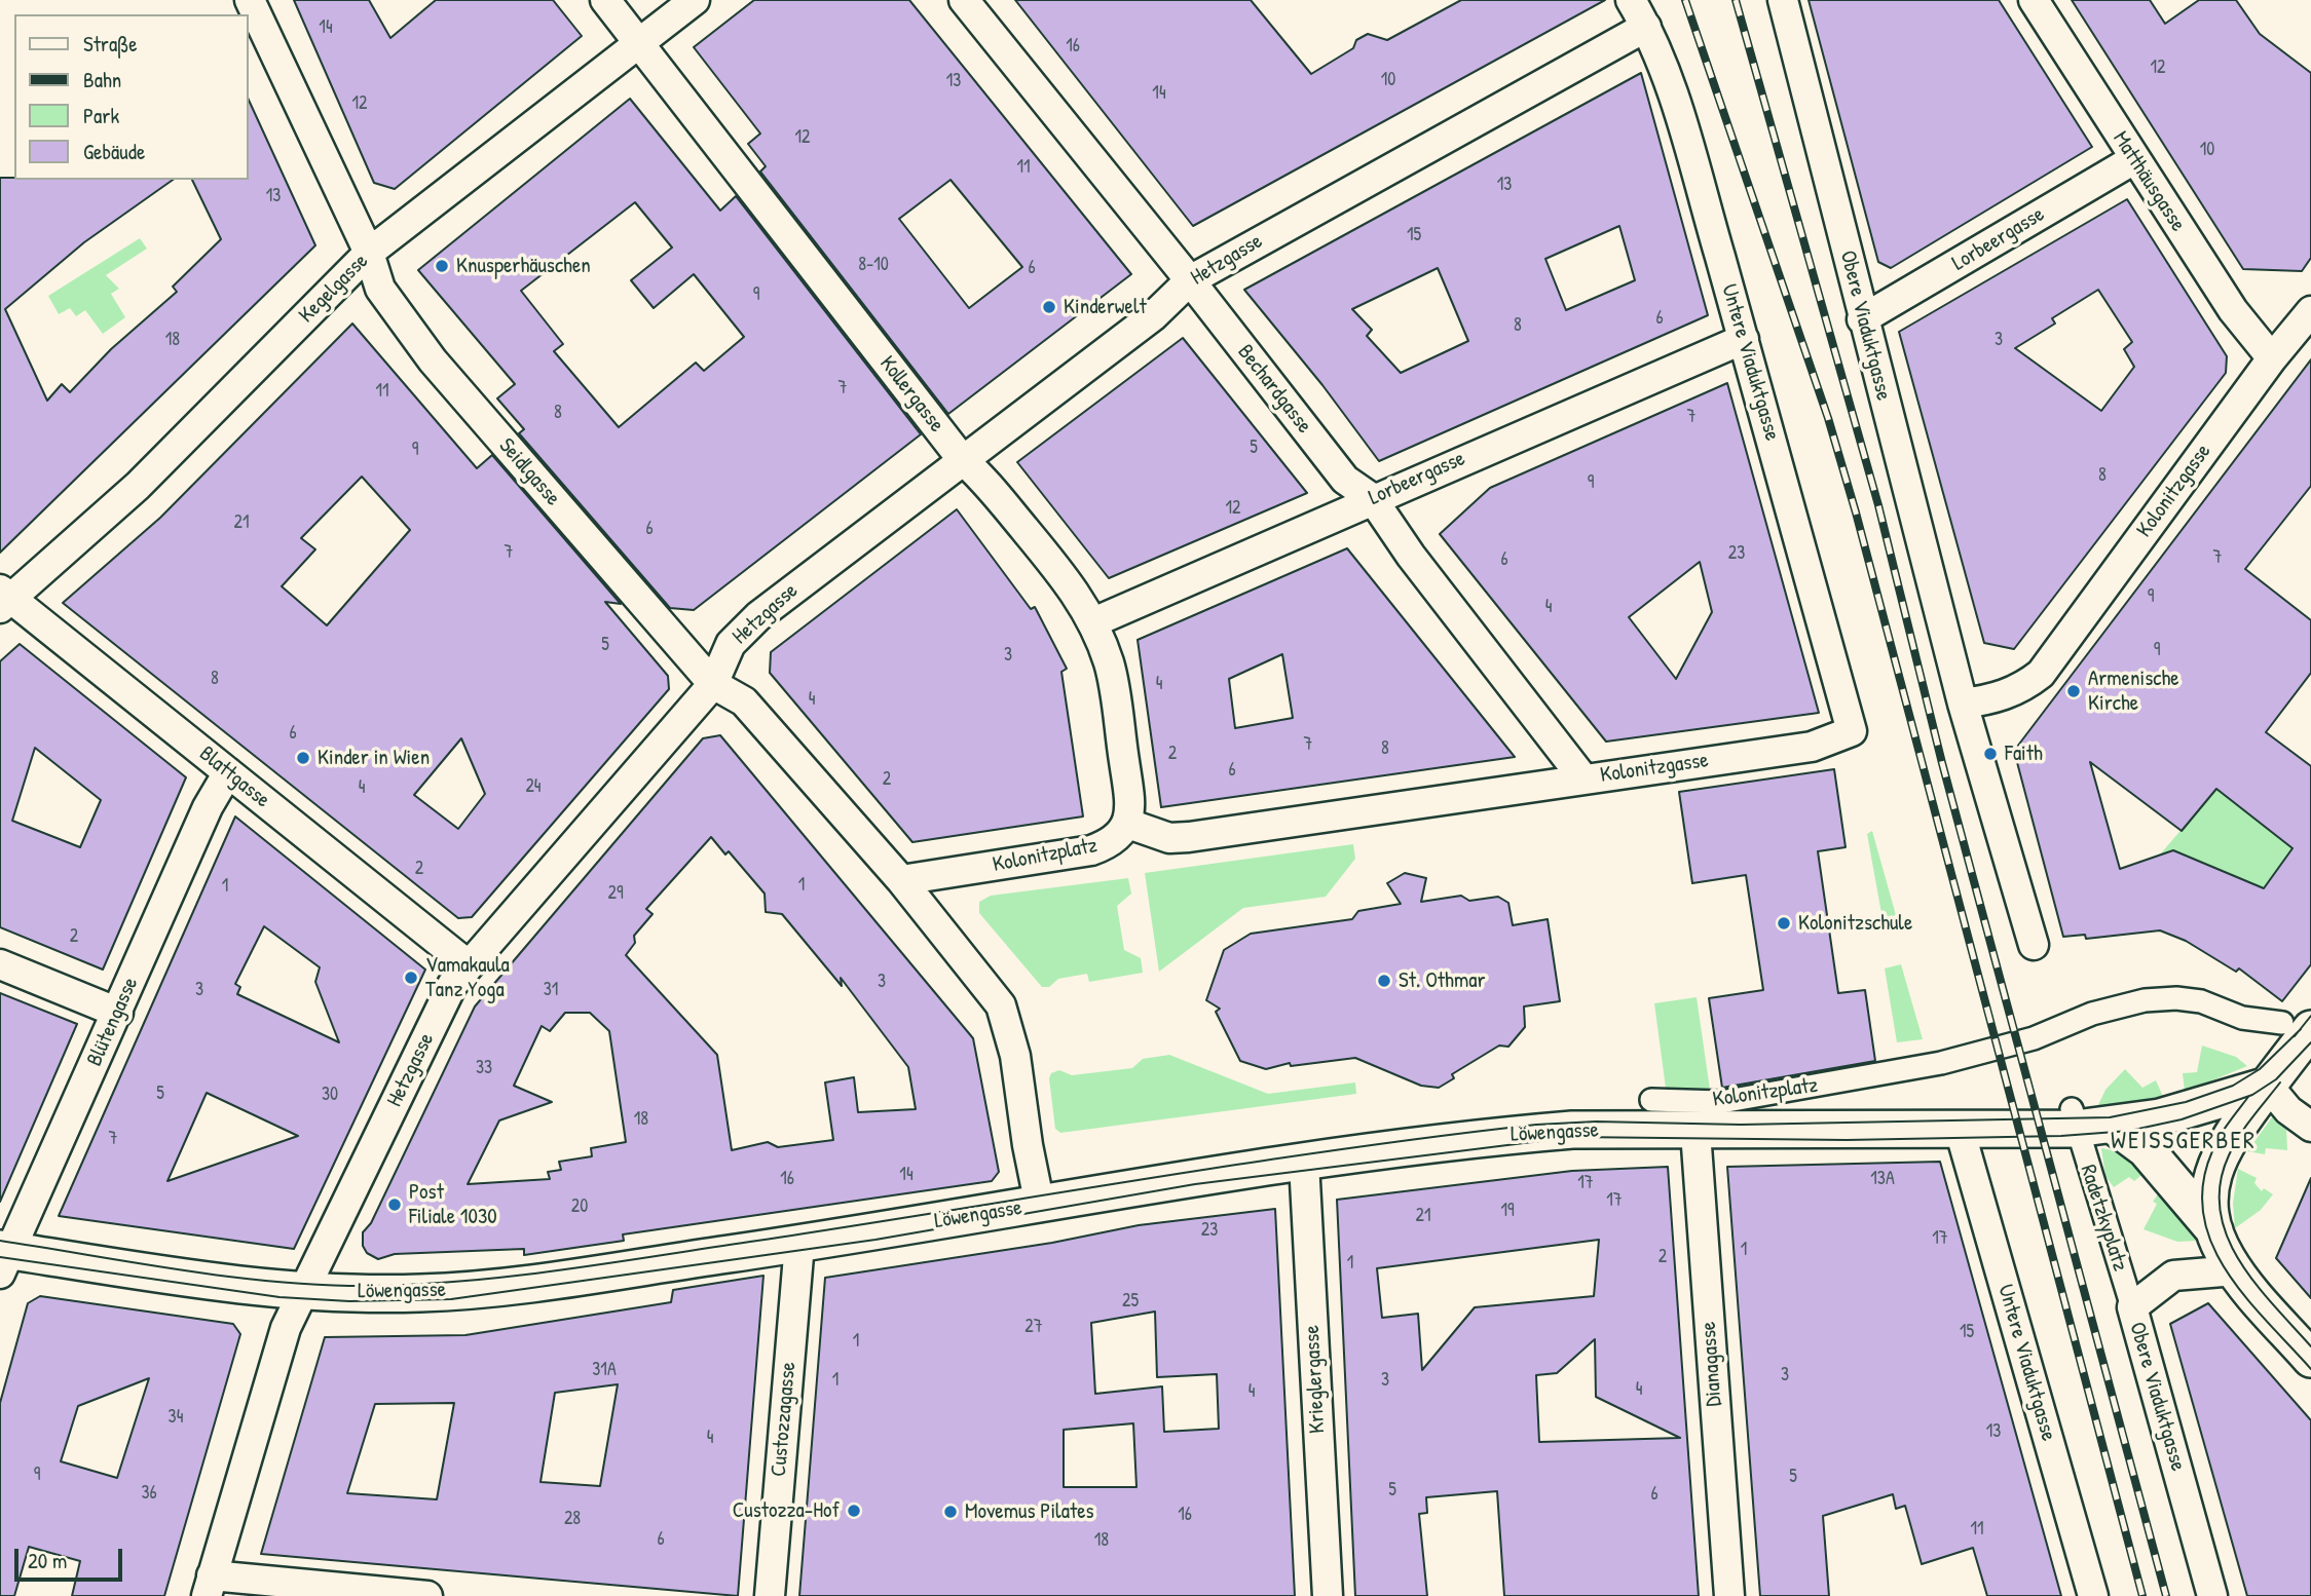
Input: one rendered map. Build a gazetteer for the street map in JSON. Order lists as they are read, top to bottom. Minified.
{"streets":{"street":["Matthäusgasse","Lorbeergasse","Hetzgasse","Kegelgasse","Obere Viaduktgasse","Untere Viaduktgasse","Bechardgasse","Kollergasse","Seidlgasse","Kolonitzgasse","Blattgasse","Kolonitzplatz","Blütengasse","Löwengasse","Radetzkyplatz","Dianagasse","Krieglergasse","Custozzagasse"]},"crossings":[["Matthäusgasse","Lorbeergasse"],["Matthäusgasse","Kolonitzgasse"],["Lorbeergasse","Obere Viaduktgasse"],["Lorbeergasse","Untere Viaduktgasse"],["Lorbeergasse","Bechardgasse"],["Lorbeergasse","Kollergasse"],["Hetzgasse","Untere Viaduktgasse"],["Hetzgasse","Bechardgasse"],["Hetzgasse","Kollergasse"],["Hetzgasse","Seidlgasse"],["Hetzgasse","Blattgasse"],["Hetzgasse","Löwengasse"],["Kegelgasse","Kollergasse"],["Kegelgasse","Seidlgasse"],["Kegelgasse","Blattgasse"],["Obere Viaduktgasse","Kolonitzgasse"],["Obere Viaduktgasse","Radetzkyplatz"],["Untere Viaduktgasse","Kolonitzgasse"],["Untere Viaduktgasse","Löwengasse"],["Bechardgasse","Kolonitzgasse"],["Kollergasse","Kolonitzplatz"],["Seidlgasse","Kolonitzplatz"],["Blattgasse","Blütengasse"],["Blütengasse","Löwengasse"],["Löwengasse","Dianagasse"],["Löwengasse","Krieglergasse"],["Löwengasse","Custozzagasse"]],"districts":["WEISSGERBER"],"places":["Knusperhäuschen","Kinderwelt","Armenische Kirche","Faith","Kinder in Wien","Kolonitzschule","Vamakaula Tanz Yoga","St. Othmar","Post Filiale 1030","Custozza-Hof","Movemus Pilates"],"house_numbers":["14","16","12","10","13","14","12","12","10","11","13","13","15","8-10","6","9","6","8","18","3","7","11","8","7","5","9","8","9","12","21","6","7","23","7","6","9","4","5","9","3","8","4","4","6","7","8","2","6","2","24","4","2","1","1","29","2","3","3","31","33","5","30","18","7","14","16","13A","17","17","20","19","21","23","17","1","2","1","25","27","15","1","31A","3","1","3","4","4","34","13","4","9","5","5","36","6","16","28","11","6","18"],"legend":["Straße","Bahn","Park","Gebäude"],"scale_bar":"20 m"}
